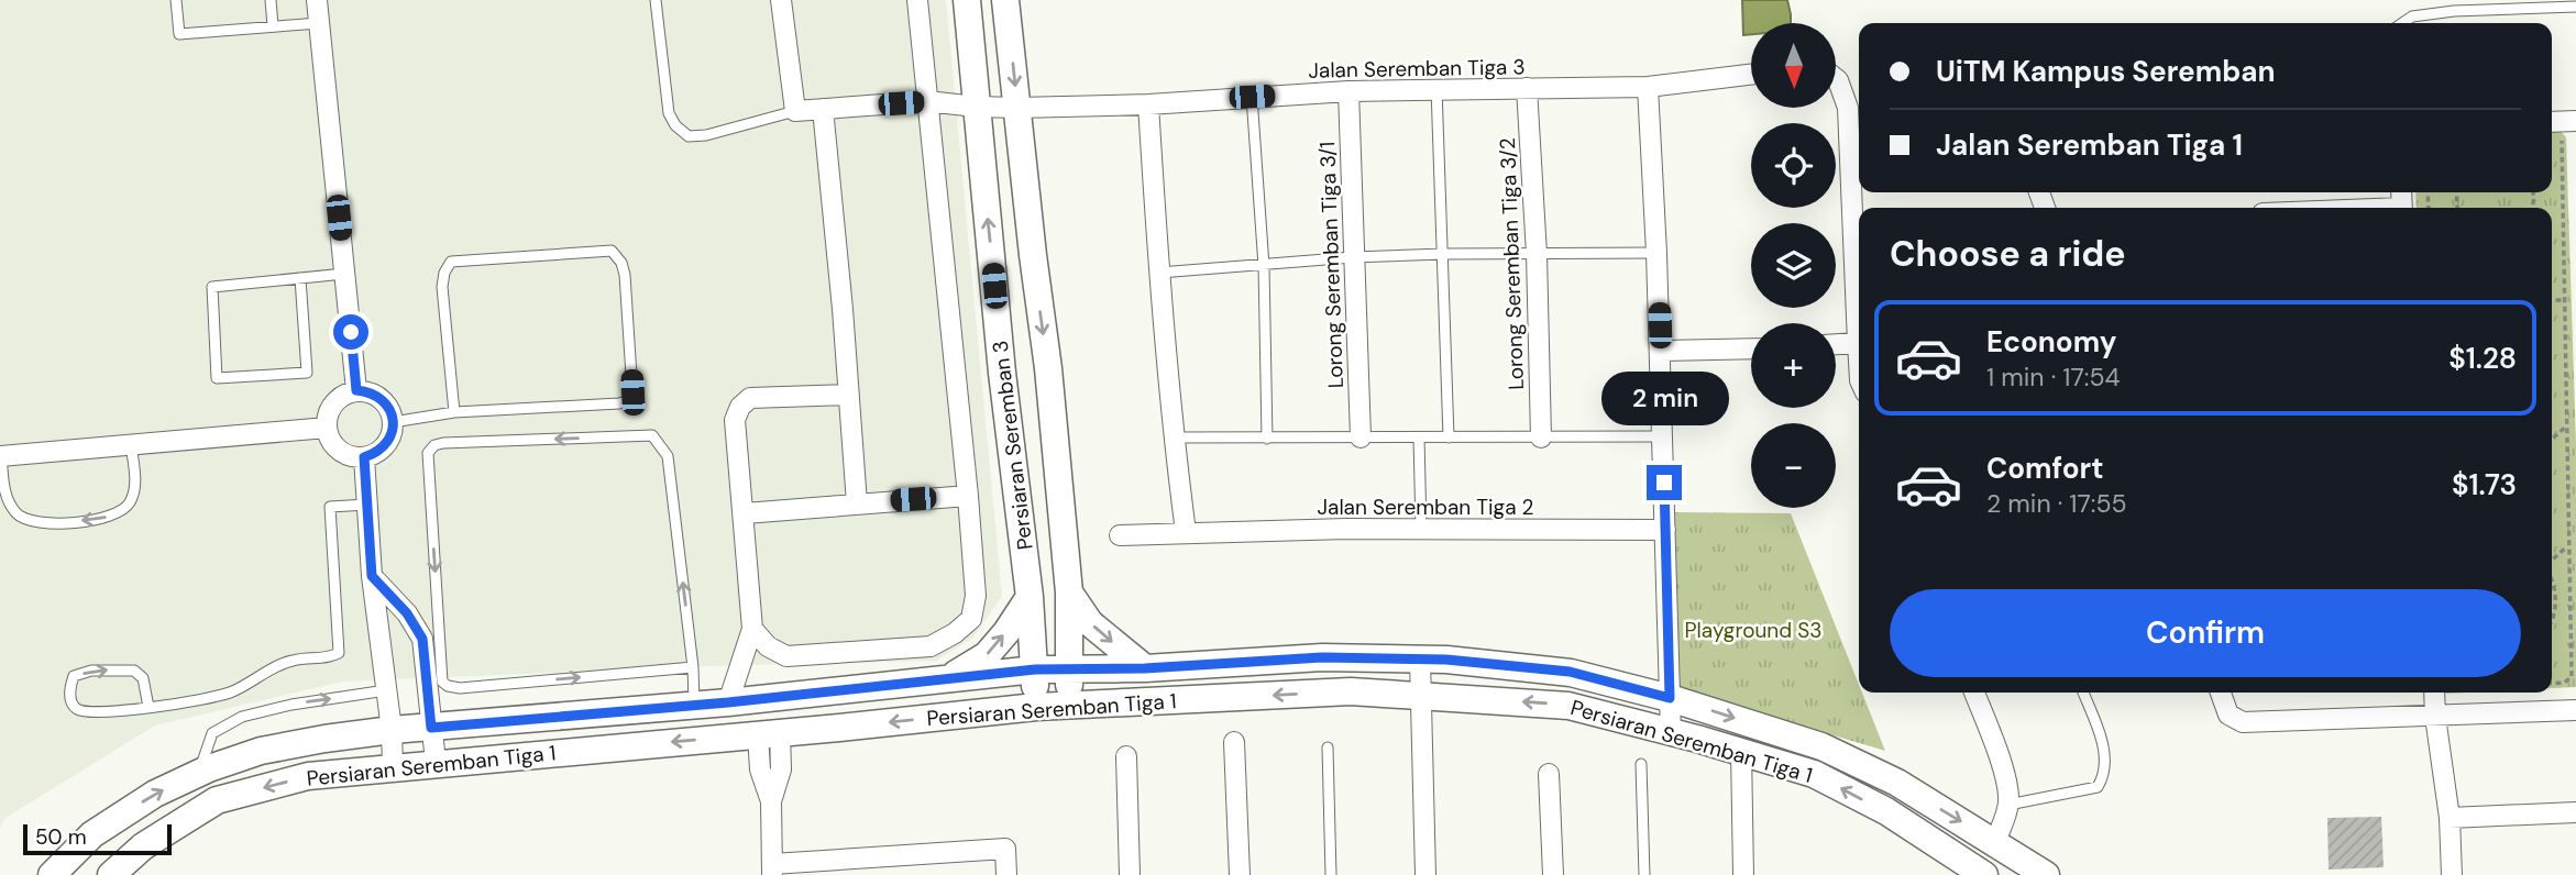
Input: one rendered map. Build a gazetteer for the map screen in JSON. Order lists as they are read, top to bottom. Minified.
{"streets":{"main road":["Persiaran Seremban 3","Persiaran Seremban Tiga 1"],"street":["Jalan Seremban Tiga 3","Lorong Seremban Tiga 3/2","Lorong Seremban Tiga 3/1","Jalan Seremban Tiga 2"]},"crossings":[["Jalan Seremban Tiga 3","Lorong Seremban Tiga 3/2"],["Jalan Seremban Tiga 3","Lorong Seremban Tiga 3/1"],["Jalan Seremban Tiga 3","Persiaran Seremban 3"],["Persiaran Seremban 3","Persiaran Seremban Tiga 1"]],"parks":["Playground S3"],"scale_bar":"50 m","north":"bottom","page":{"map_buttons":["+","−"],"banner":["UiTM Kampus Seremban","Jalan Seremban Tiga 1"],"heading":"Choose a ride","list":[{"name":"Economy","note":"1 min · 17:54","value":"$1.28"},{"name":"Comfort","note":"2 min · 17:55","value":"$1.73"}],"bubble":"2 min","buttons":"Confirm","scale":"50 m"}}
